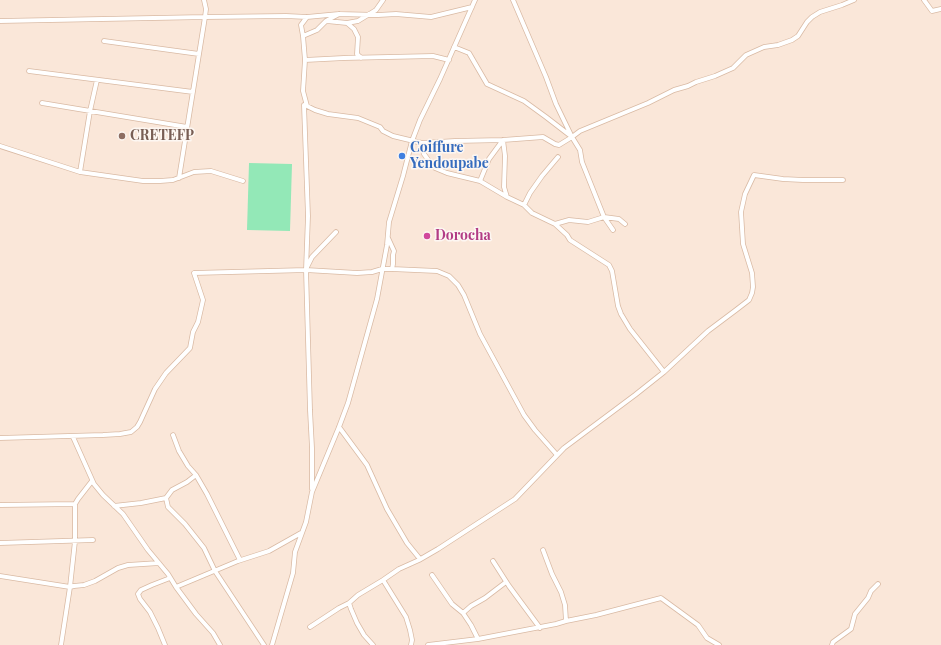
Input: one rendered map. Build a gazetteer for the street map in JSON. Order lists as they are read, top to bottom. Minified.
{"places":["CRETEFP","Coiffure Yendoupabe","Dorocha"]}
